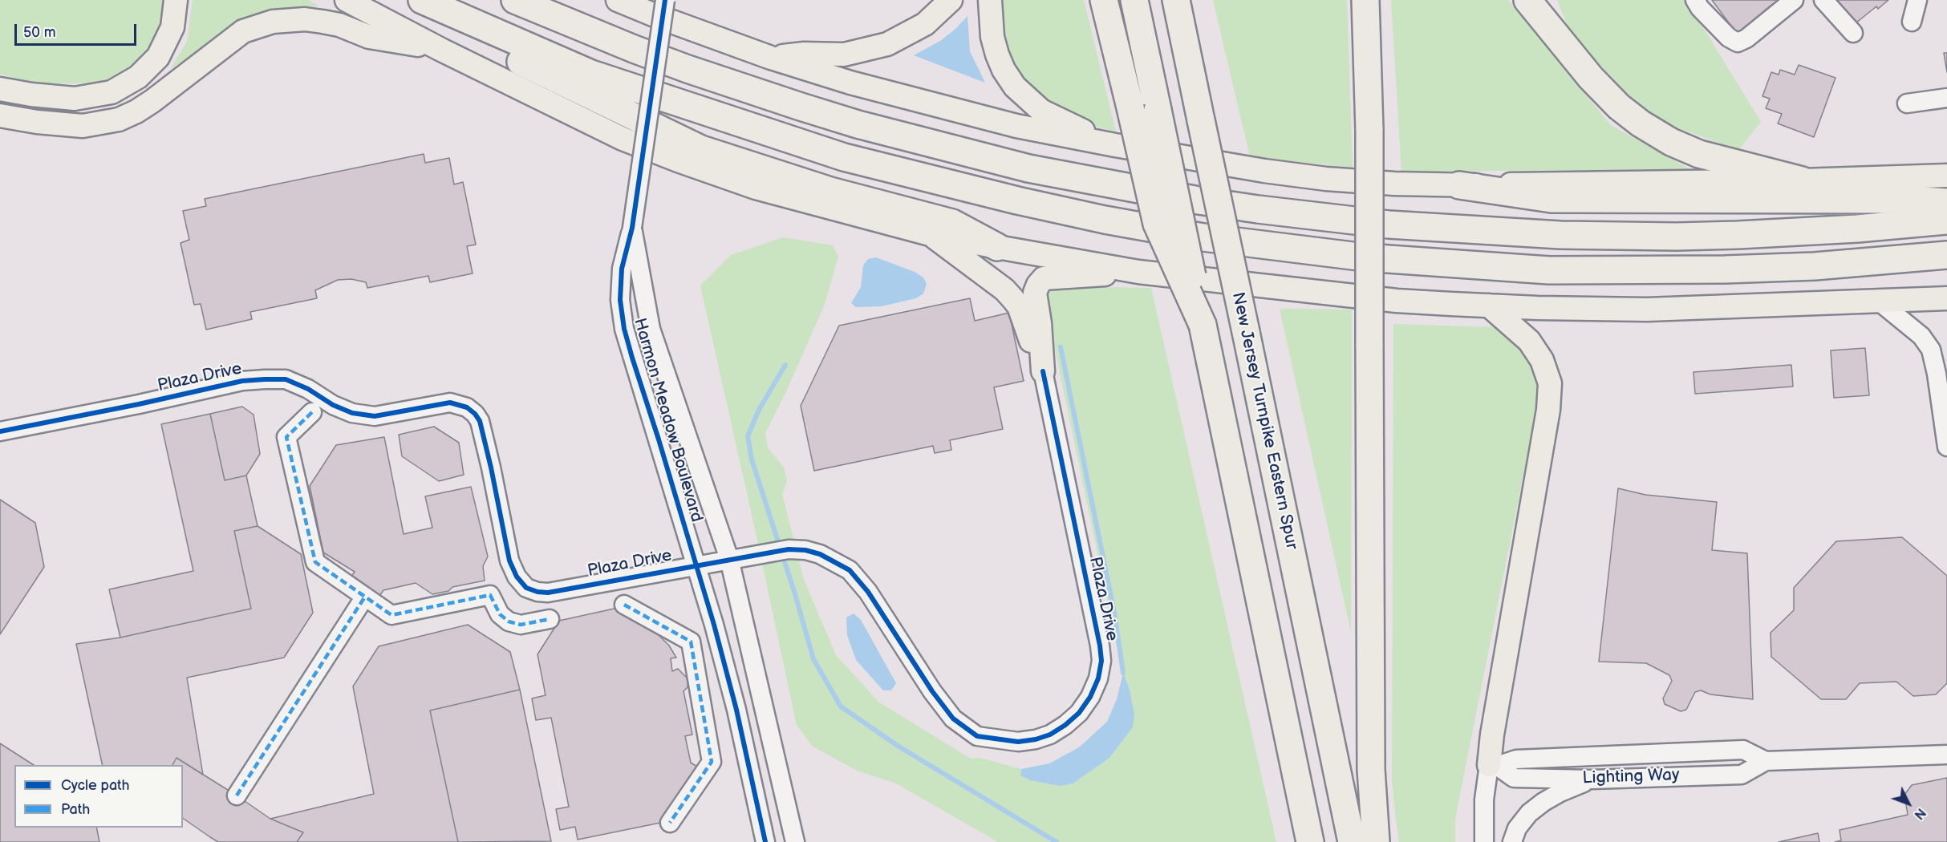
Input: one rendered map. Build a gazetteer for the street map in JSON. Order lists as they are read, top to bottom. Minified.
{"streets":{"highway":["New Jersey Turnpike Eastern Spur"],"street":["Plaza Drive","Harmon Meadow Boulevard","Lighting Way"]},"crossings":[["Plaza Drive","Harmon Meadow Boulevard"]],"legend":["Cycle path","Path"],"scale_bar":"50 m","north":"bottom right"}
